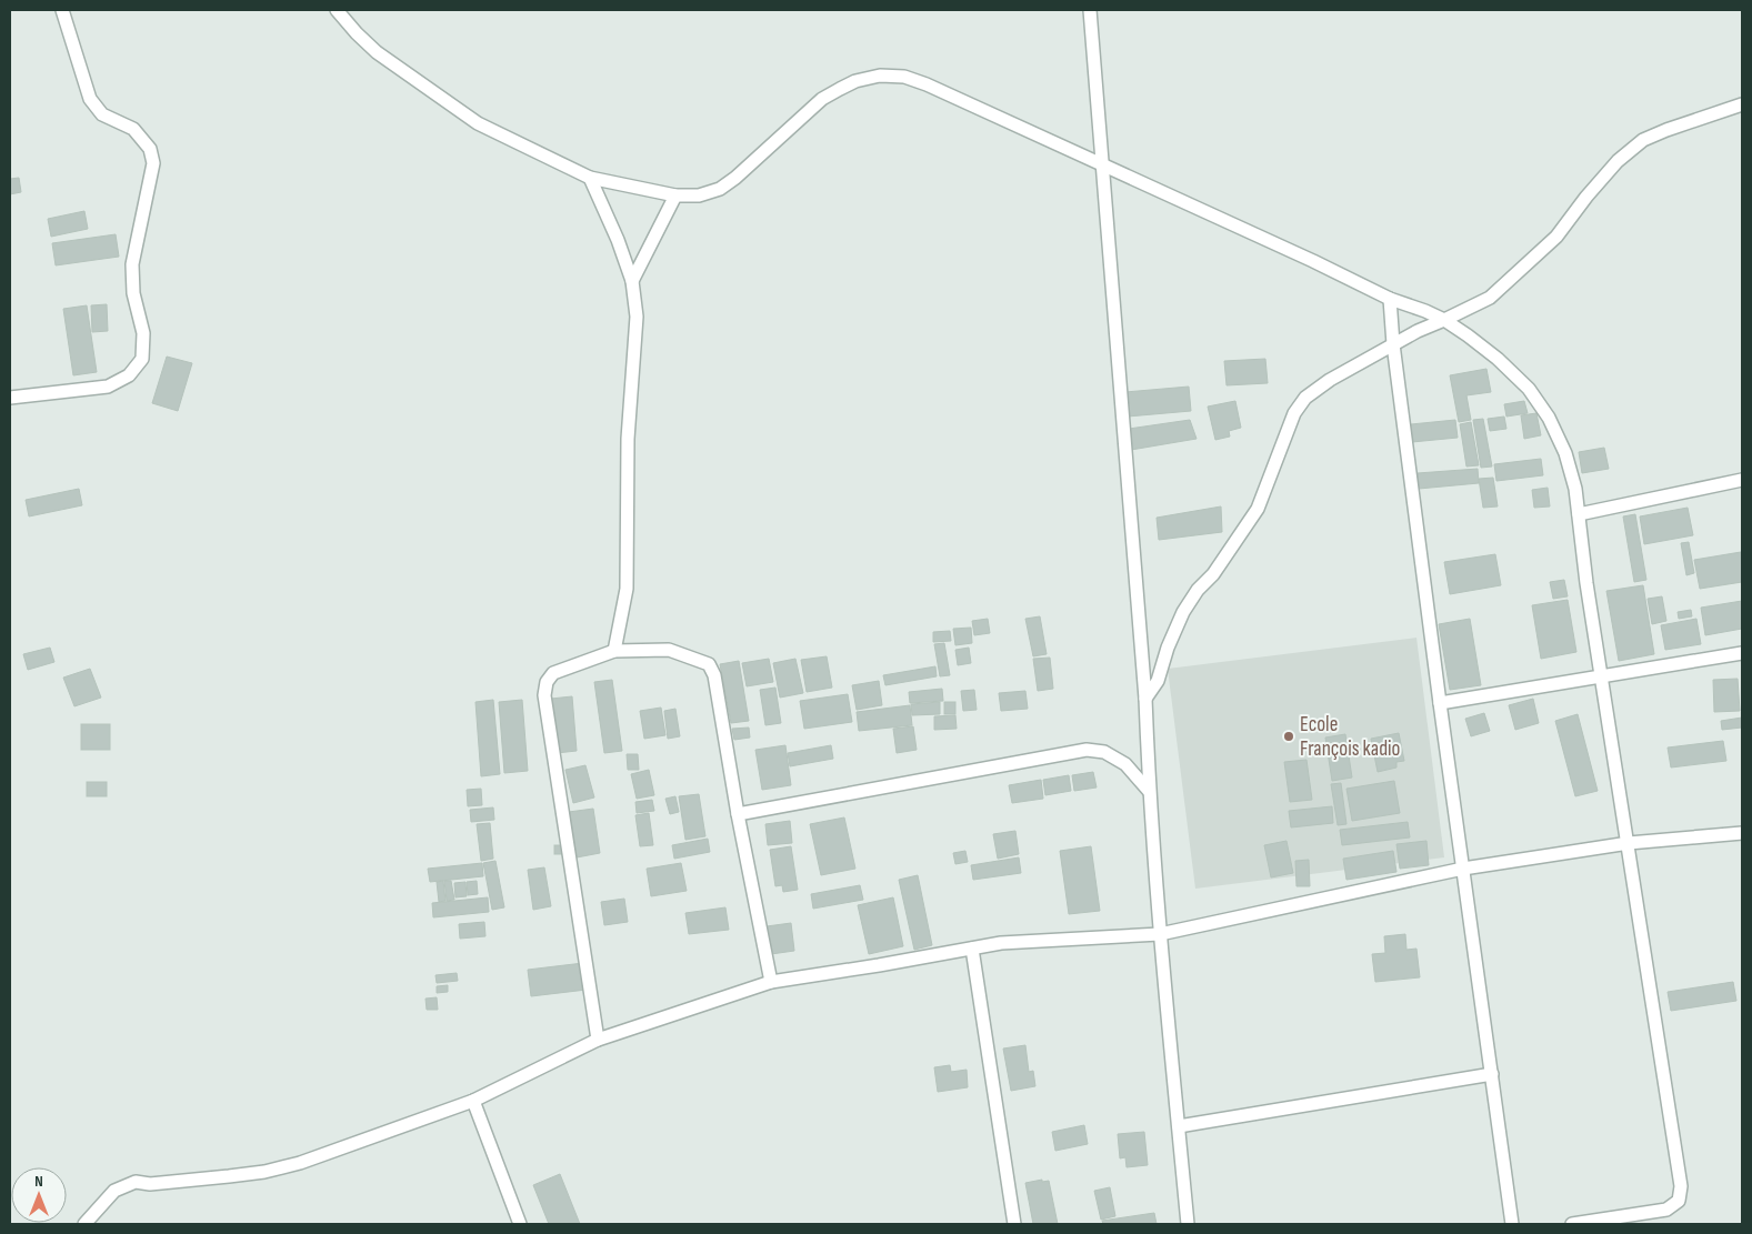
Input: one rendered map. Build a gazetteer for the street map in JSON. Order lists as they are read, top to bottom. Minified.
{"places":["Ecole François kadio"],"north":"top"}
